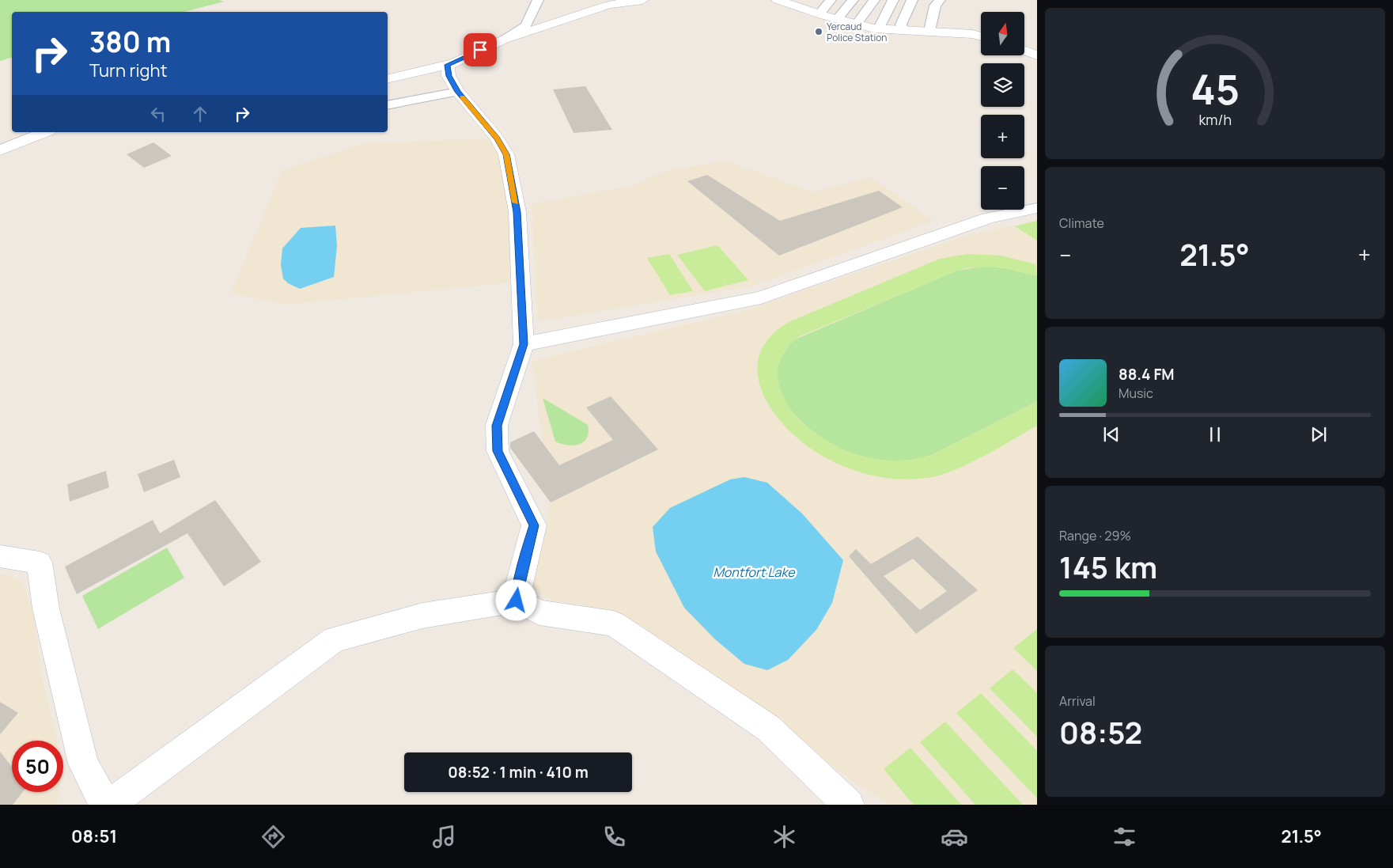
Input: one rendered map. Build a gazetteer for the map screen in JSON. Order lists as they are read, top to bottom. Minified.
{"water":["Montfort Lake"],"places":["Yercaud Police Station"],"north":"top","page":{"map_buttons":["+","−"],"turn":["380 m","Turn right"],"tile":["Climate",["Range · 29%","145 km"],["Arrival","08:52"]],"heat":["−","21.5°","+"],"song":["88.4 FM","Music"],"limit":"50","trip":"08:52 · 1 min · 410 m","tabs":["08:51","21.5°"],"gauge":["45","km/h"]}}
